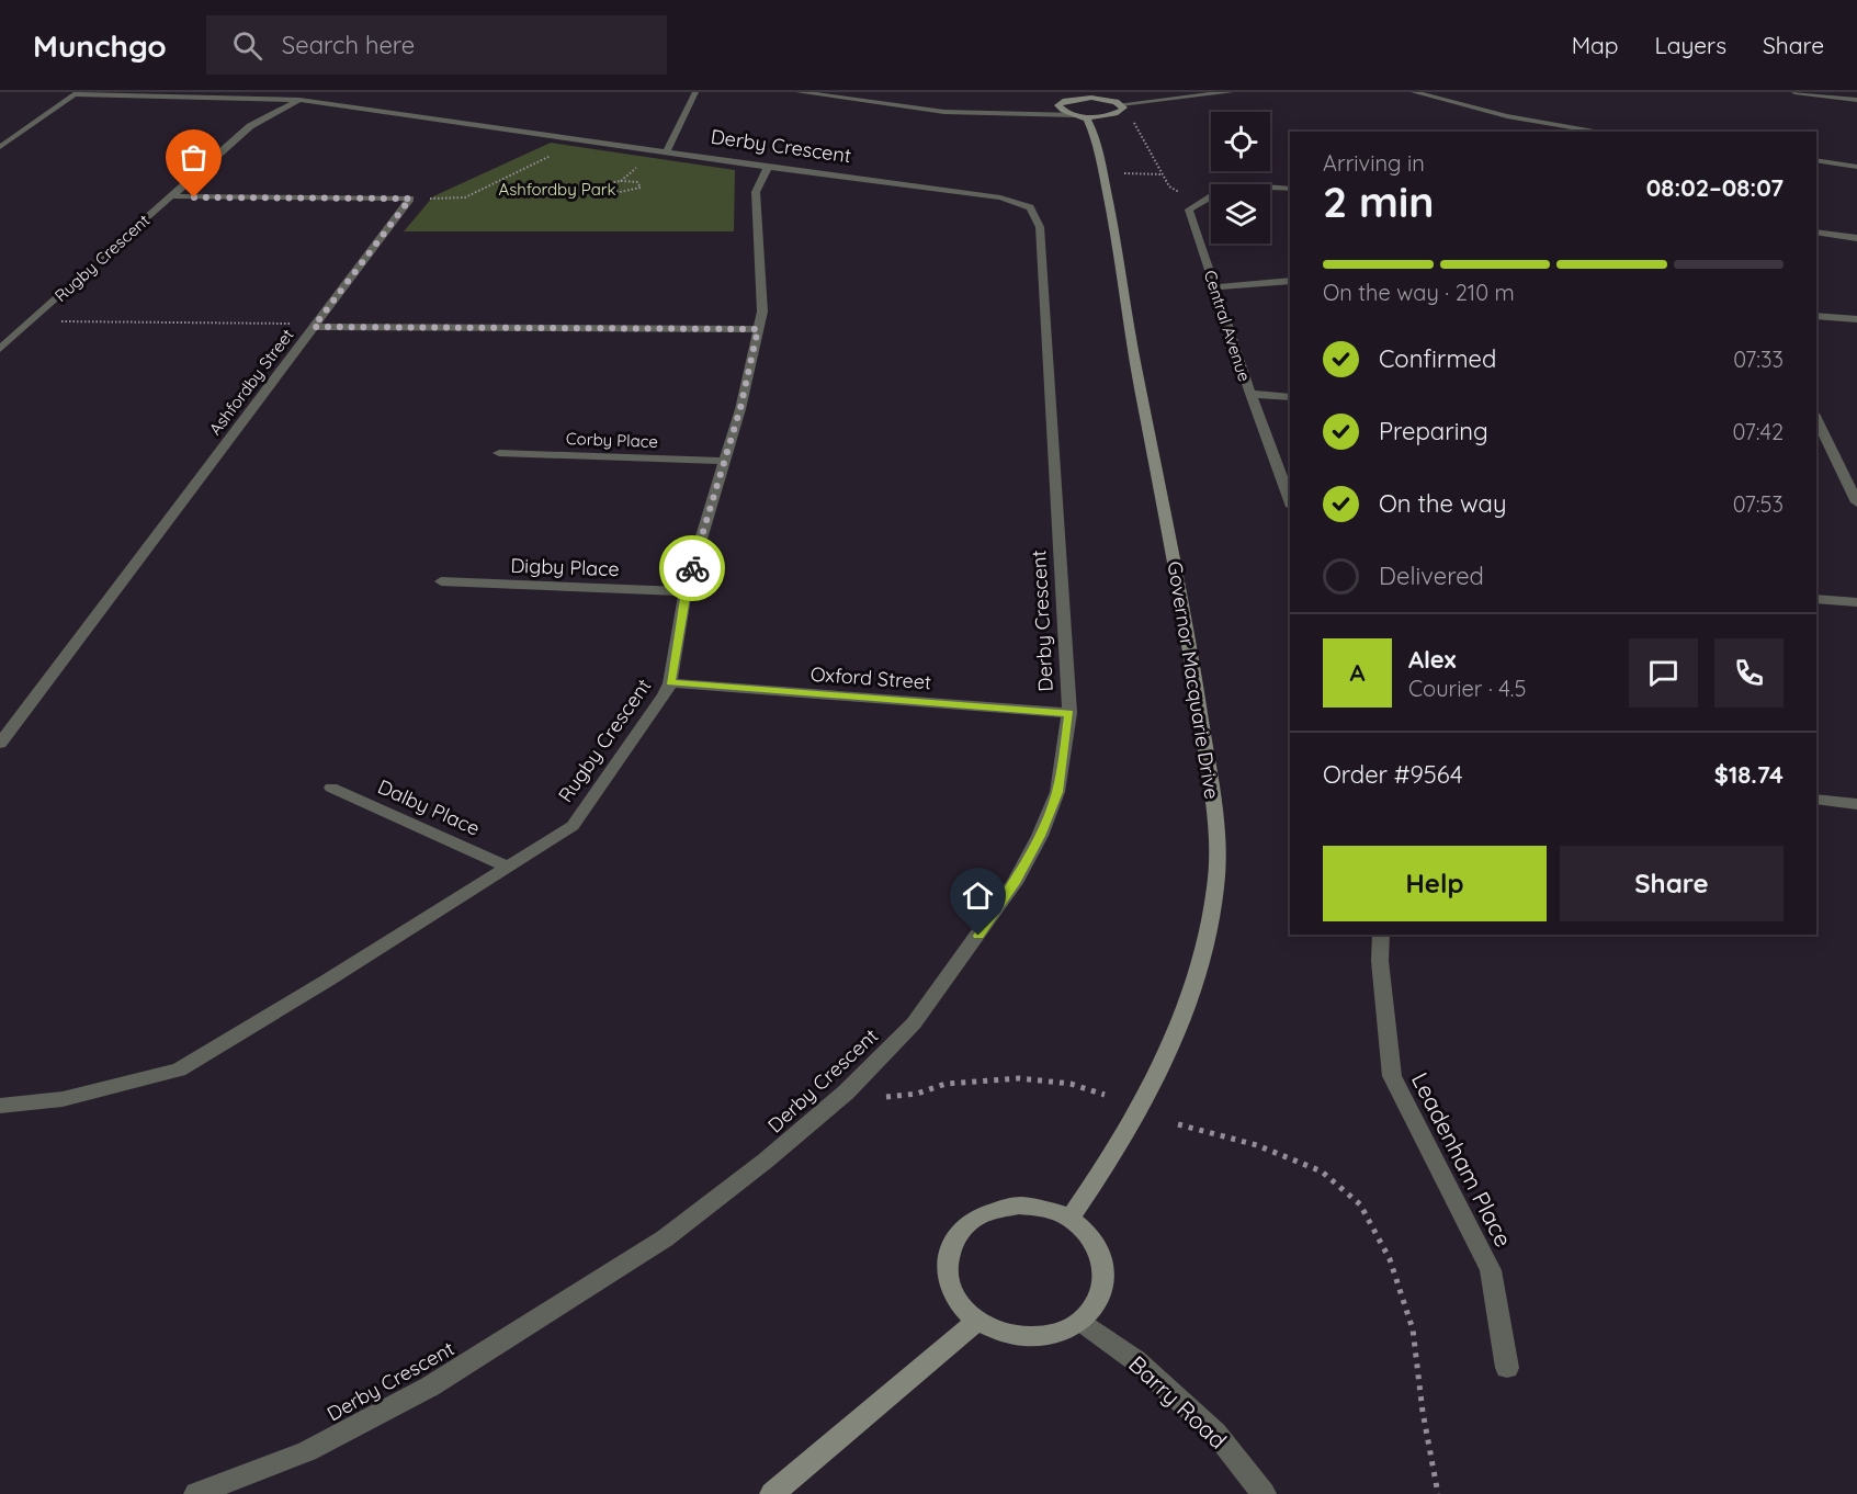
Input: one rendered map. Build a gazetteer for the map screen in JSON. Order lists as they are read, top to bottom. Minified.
{"streets":{"main road":["Governor Macquarie Drive"],"street":["Derby Crescent","Rugby Crescent","Central Avenue","Ashfordby Street","Corby Place","Digby Place","Oxford Street","Dalby Place","Leadenham Place","Barry Road"]},"crossings":[["Derby Crescent","Rugby Crescent"],["Derby Crescent","Oxford Street"],["Rugby Crescent","Corby Place"],["Rugby Crescent","Digby Place"],["Rugby Crescent","Oxford Street"],["Rugby Crescent","Dalby Place"],["Governor Macquarie Drive","Barry Road"]],"parks":["Ashfordby Park"],"page":{"header":"Munchgo","search":"Search here","nav":["Map","Layers","Share"],"heading":["2 min","Arriving in","08:02–08:07"],"panel":["Alex","Courier · 4.5","Order #9564","$18.74"],"bar":"On the way · 210 m","list":[["Confirmed","07:33"],["Preparing","07:42"],["On the way","07:53"],"Delivered"],"round":"A","buttons":["Help","Share"]}}
